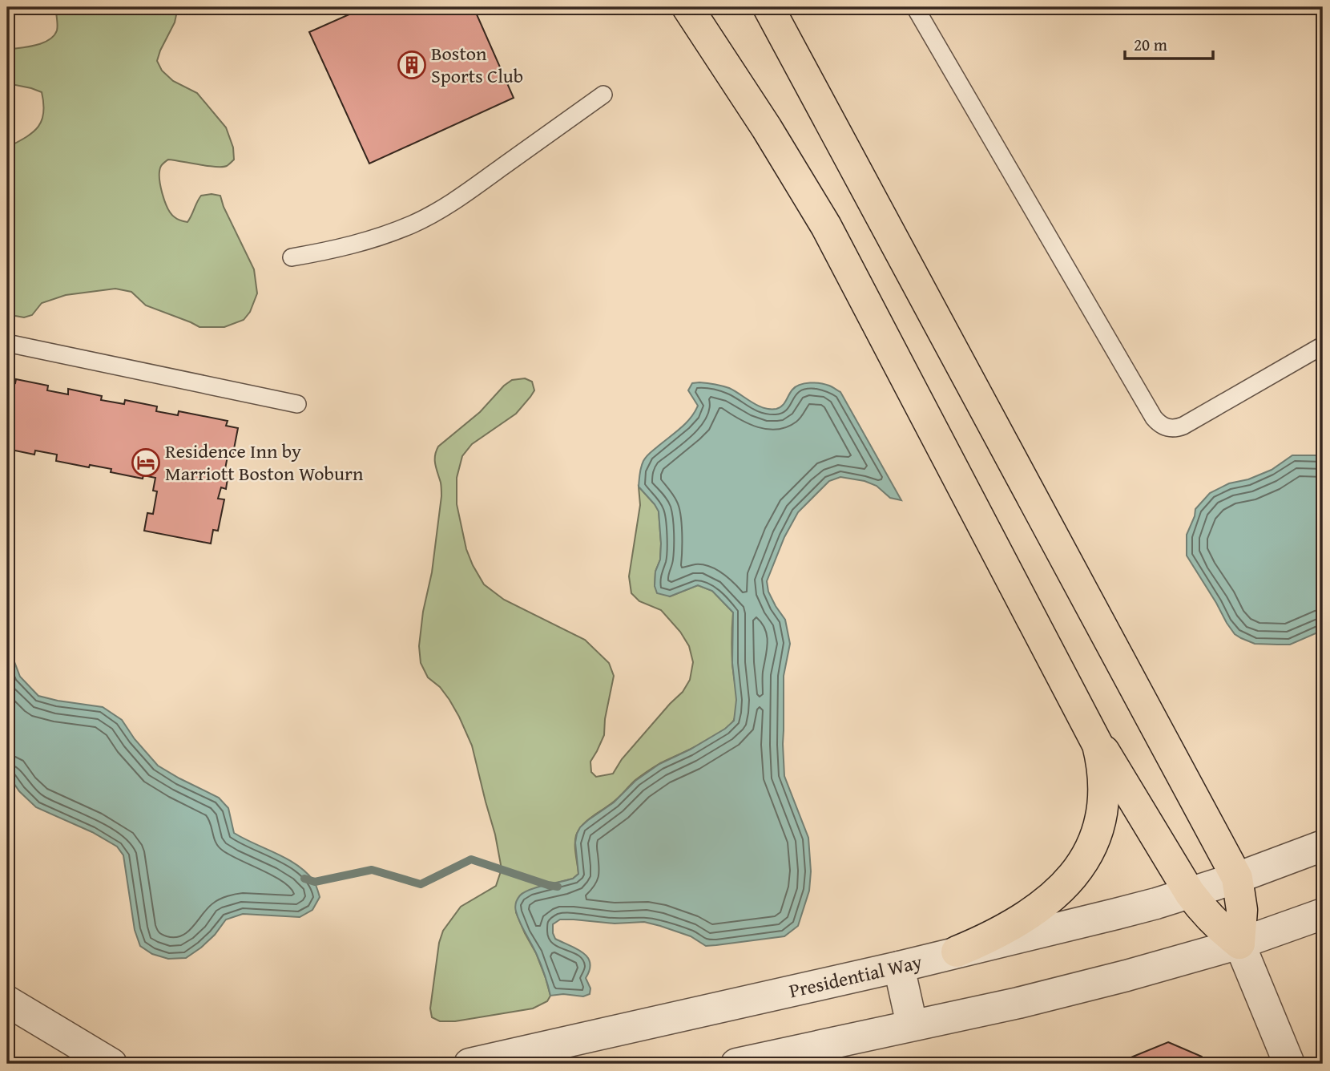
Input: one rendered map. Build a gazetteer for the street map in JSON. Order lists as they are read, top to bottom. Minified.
{"streets":{"street":["Presidential Way"]},"places":{"building":["Boston Sports Club"],"hotel":["Residence Inn by Marriott Boston Woburn"]},"scale_bar":"20 m"}
